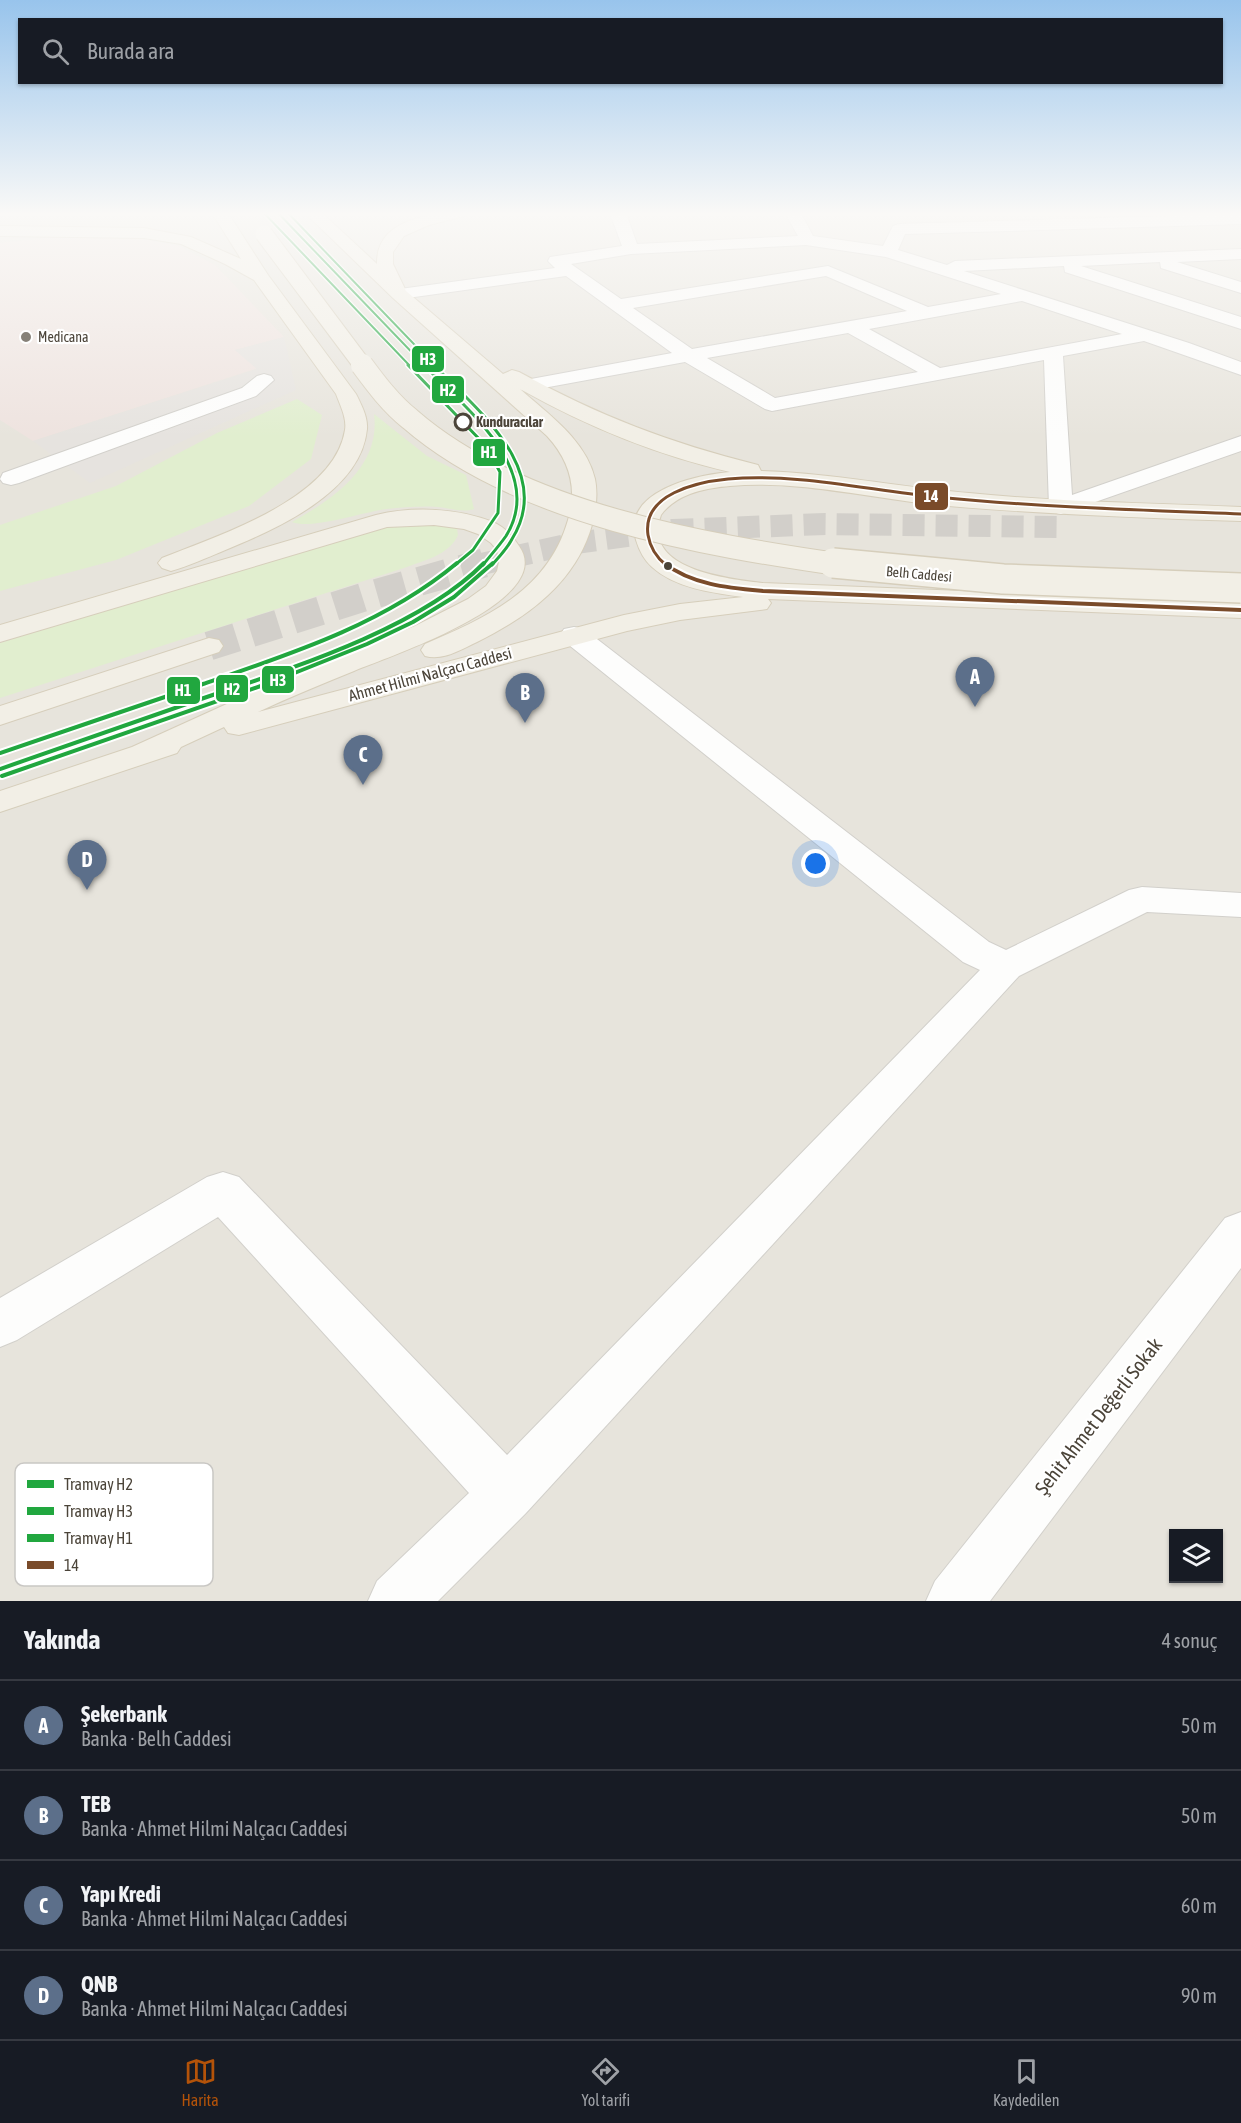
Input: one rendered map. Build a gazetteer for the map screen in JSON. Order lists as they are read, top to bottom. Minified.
{"streets":{"main road":["Belh Caddesi","Ahmet Hilmi Nalçacı Caddesi"],"street":["Şehit Ahmet Değerli Sokak"]},"crossings":[["Belh Caddesi","Ahmet Hilmi Nalçacı Caddesi"]],"places":["Medicana","Kunduracılar"],"lines":["tram line H2","tram line H3","tram line H1","transit line 14"],"legend":["Tramvay H2","Tramvay H3","Tramvay H1","14"],"page":{"search":"Burada ara","pins":["A","B","C","D"],"heading":["Yakında","4 sonuç"],"list":[{"mark":"A","name":"Şekerbank","note":"Banka · Belh Caddesi","value":"50 m"},{"mark":"B","name":"TEB","note":"Banka · Ahmet Hilmi Nalçacı Caddesi","value":"50 m"},{"mark":"C","name":"Yapı Kredi","note":"Banka · Ahmet Hilmi Nalçacı Caddesi","value":"60 m"},{"mark":"D","name":"QNB","note":"Banka · Ahmet Hilmi Nalçacı Caddesi","value":"90 m"}],"nav":["Harita","Yol tarifi","Kaydedilen"]}}
